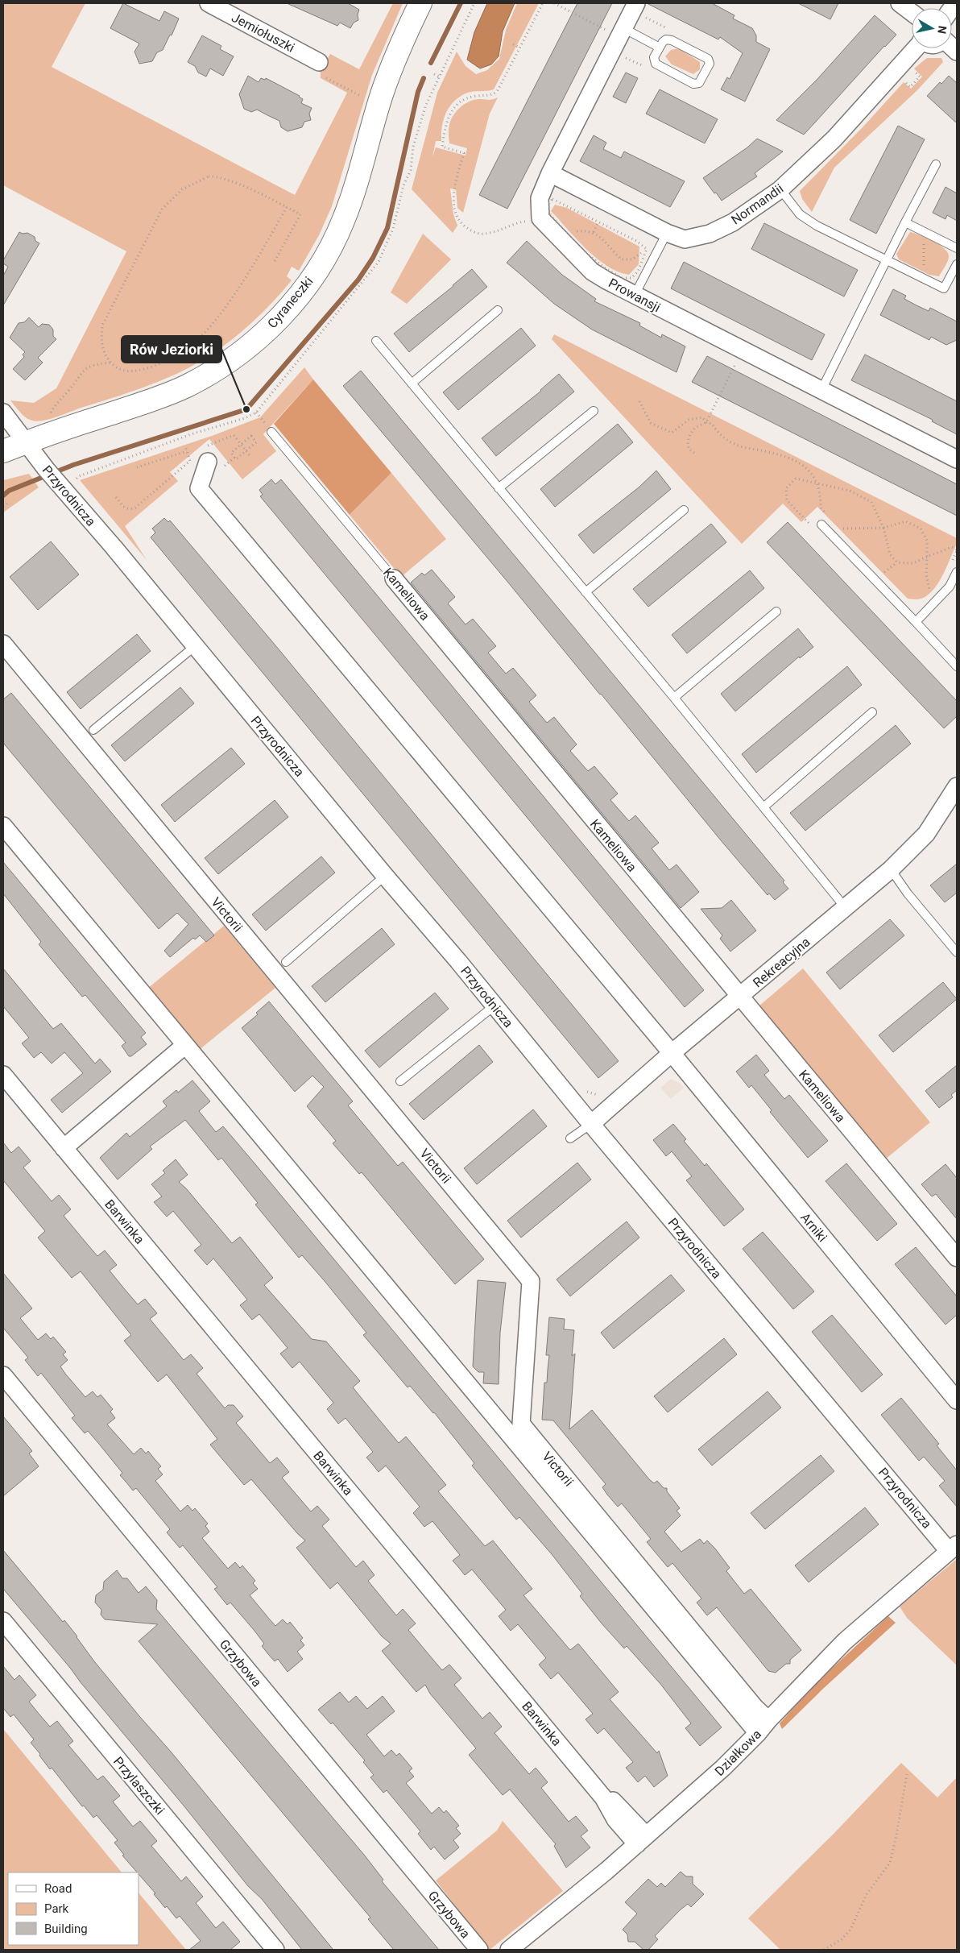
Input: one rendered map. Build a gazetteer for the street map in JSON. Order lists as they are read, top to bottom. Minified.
{"streets":{"street":["Jemiołuszki","Normandii","Prowansji","Cyraneczki","Przyrodnicza","Kameliowa","Victorii","Rekreacyjna","Barwinka","Arniki","Grzybowa","Działkowa","Przylaszczki"]},"crossings":[["Normandii","Prowansji"],["Cyraneczki","Przyrodnicza"],["Przyrodnicza","Rekreacyjna"],["Przyrodnicza","Działkowa"],["Kameliowa","Rekreacyjna"],["Victorii","Działkowa"],["Rekreacyjna","Arniki"],["Barwinka","Działkowa"]],"places":["Rów Jeziorki"],"legend":["Road","Park","Building"],"north":"right"}
